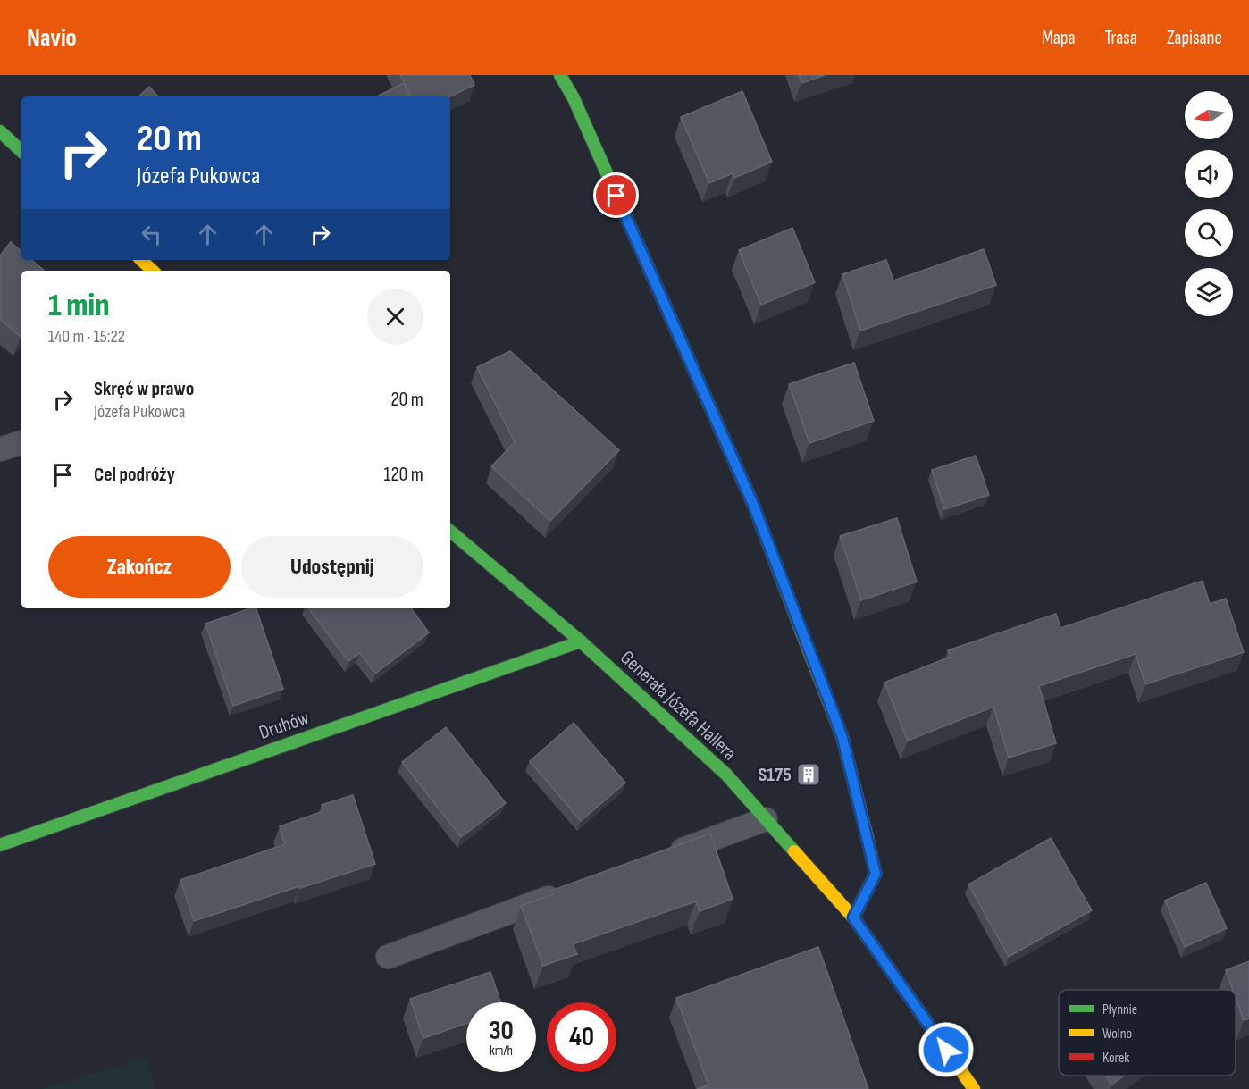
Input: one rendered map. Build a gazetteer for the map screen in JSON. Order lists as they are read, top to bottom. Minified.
{"streets":{"street":["Generała Józefa Hallera","Druhów"]},"crossings":[["Generała Józefa Hallera","Druhów"]],"places":{"building":["S175"]},"legend":["Płynnie","Wolno","Korek"],"north":"left","page":{"header":"Navio","nav":["Mapa","Trasa","Zapisane"],"turn":["20 m","Józefa Pukowca"],"heading":["1 min","140 m · 15:22"],"list":[{"name":"Skręć w prawo","note":"Józefa Pukowca","value":"20 m"},{"name":"Cel podróży","value":"120 m"}],"buttons":["Zakończ","Udostępnij"],"speed":"30 km/h","limit":"40"}}
